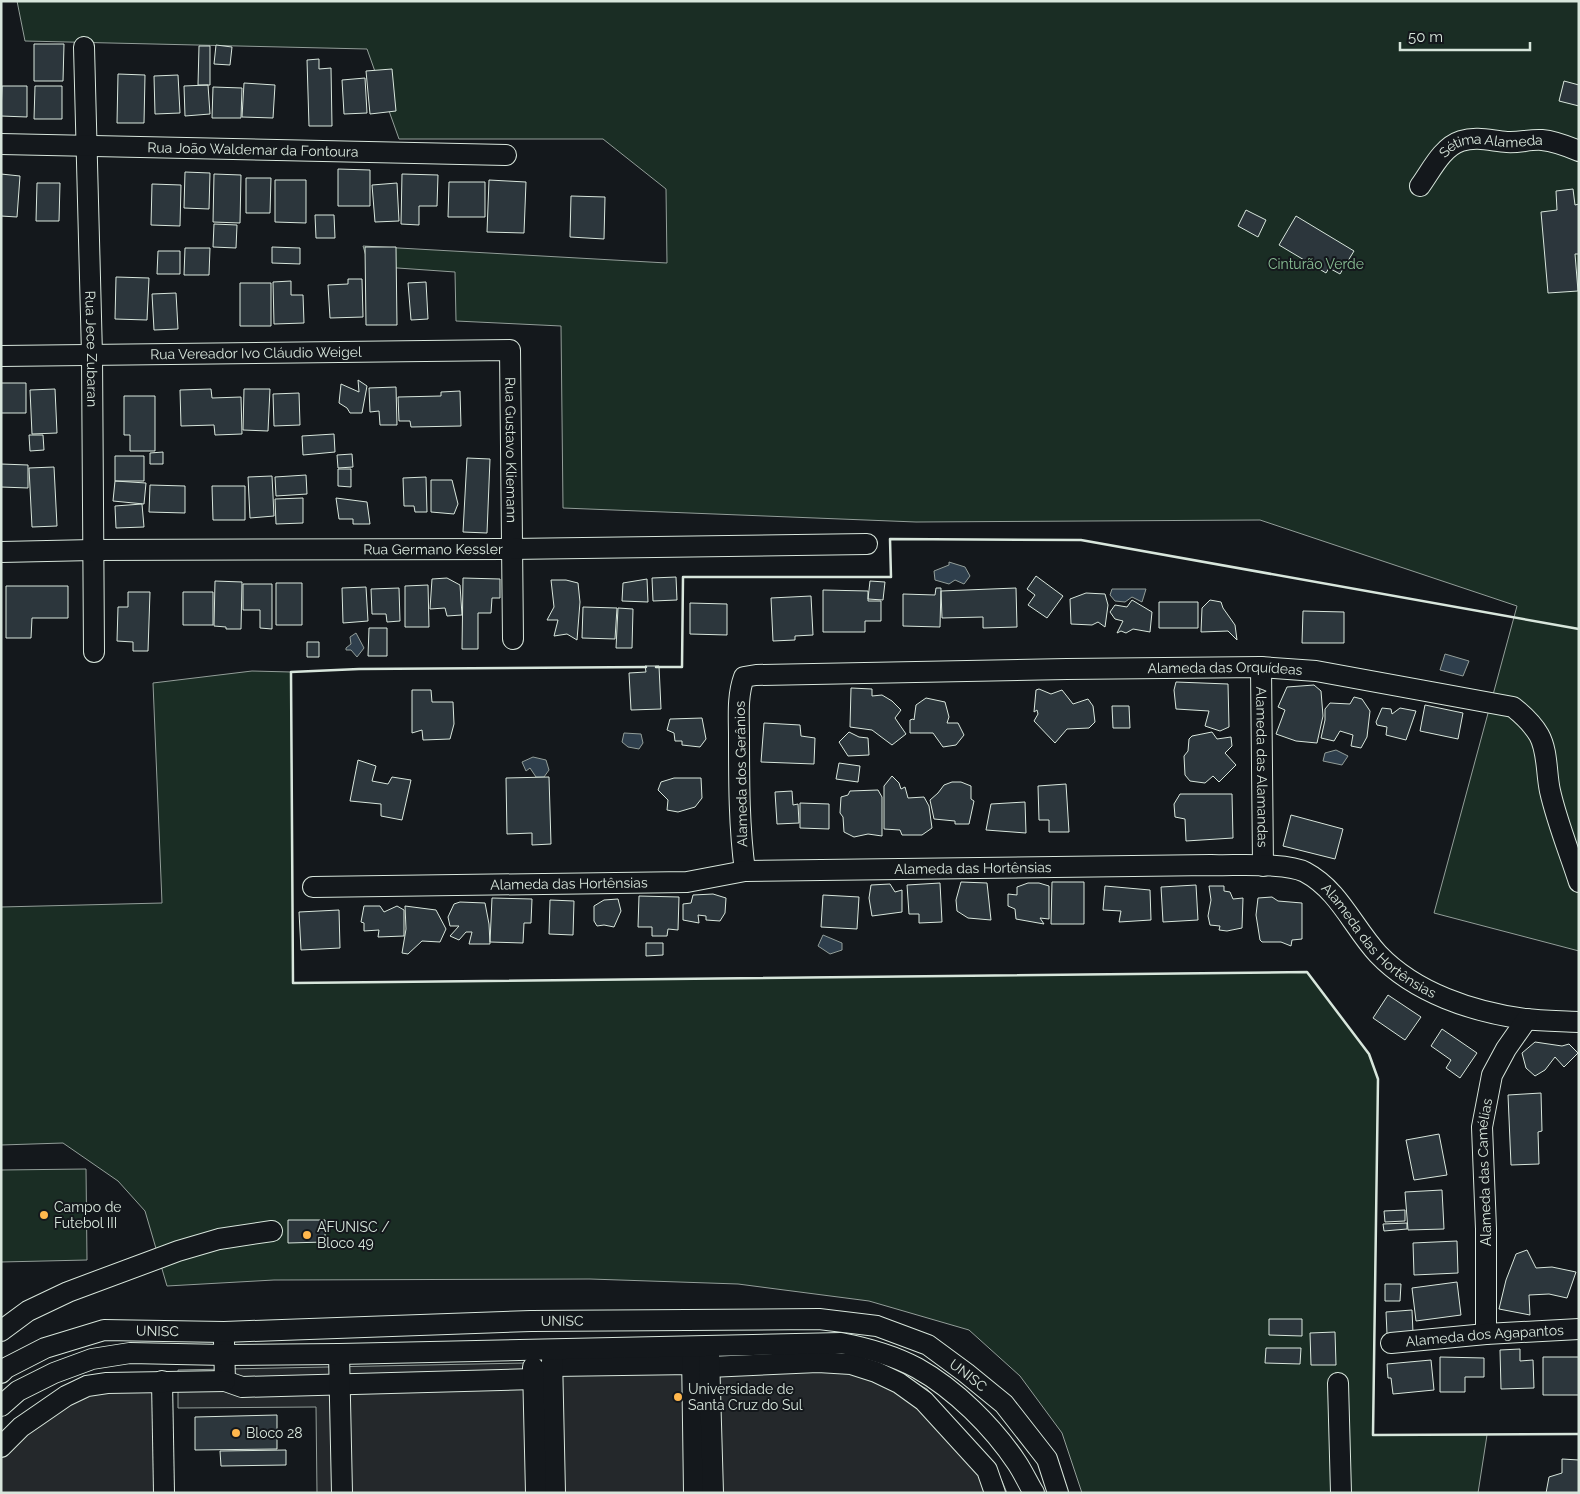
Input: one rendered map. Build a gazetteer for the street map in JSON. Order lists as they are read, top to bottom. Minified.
{"streets":{"street":["Rua João Waldemar da Fontoura","Sétima Alameda","Rua Jece Zubaran","Rua Vereador Ivo Cláudio Weigel","Rua Gustavo Kliemann","Rua Germano Kessler","Alameda das Orquídeas","Alameda das Alamandas","Alameda dos Gerânios","Alameda das Hortênsias","Alameda das Camélias","UNISC","Alameda dos Agapantos"]},"crossings":[["Rua João Waldemar da Fontoura","Rua Jece Zubaran"],["Rua Jece Zubaran","Rua Vereador Ivo Cláudio Weigel"],["Rua Jece Zubaran","Rua Germano Kessler"],["Rua Vereador Ivo Cláudio Weigel","Rua Gustavo Kliemann"],["Rua Gustavo Kliemann","Rua Germano Kessler"],["Alameda das Orquídeas","Alameda das Alamandas"],["Alameda das Orquídeas","Alameda dos Gerânios"],["Alameda das Alamandas","Alameda das Hortênsias"],["Alameda dos Gerânios","Alameda das Hortênsias"],["Alameda das Hortênsias","Alameda das Camélias"],["Alameda das Camélias","Alameda dos Agapantos"]],"parks":["Cinturão Verde"],"places":["Campo de Futebol III","AFUNISC / Bloco 49","Universidade de Santa Cruz do Sul","Bloco 28"],"scale_bar":"50 m"}
